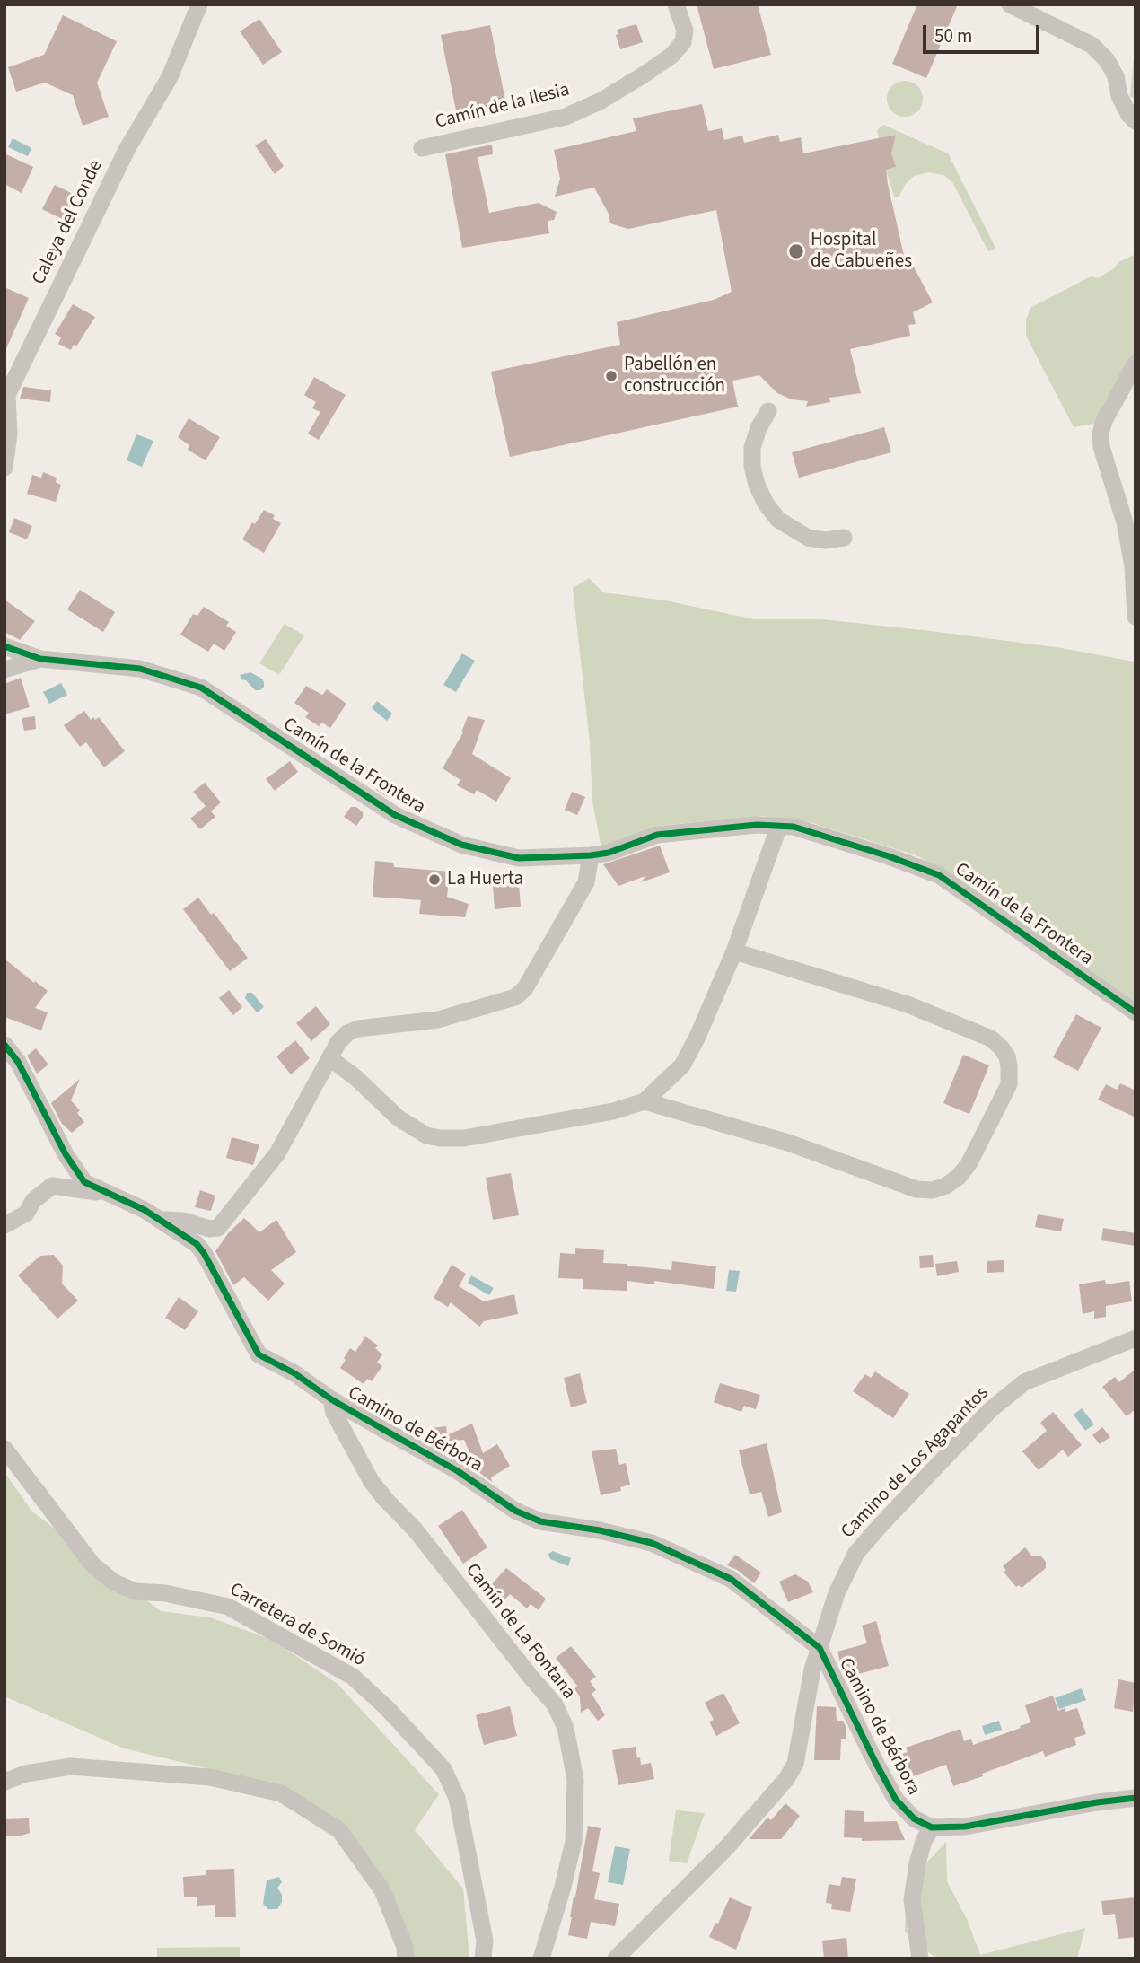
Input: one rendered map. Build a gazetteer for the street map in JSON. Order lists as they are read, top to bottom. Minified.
{"streets":{"street":["Camín de la Ilesia","Caleya del Conde","Camín de la Frontera","Camino de Bérbora","Camino de Los Agapantos","Carretera de Somió","Camín de La Fontana"]},"crossings":[["Camino de Bérbora","Camino de Los Agapantos"],["Camino de Bérbora","Camín de La Fontana"]],"places":["Hospital de Cabueñes","Pabellón en construcción","La Huerta"],"scale_bar":"50 m"}
